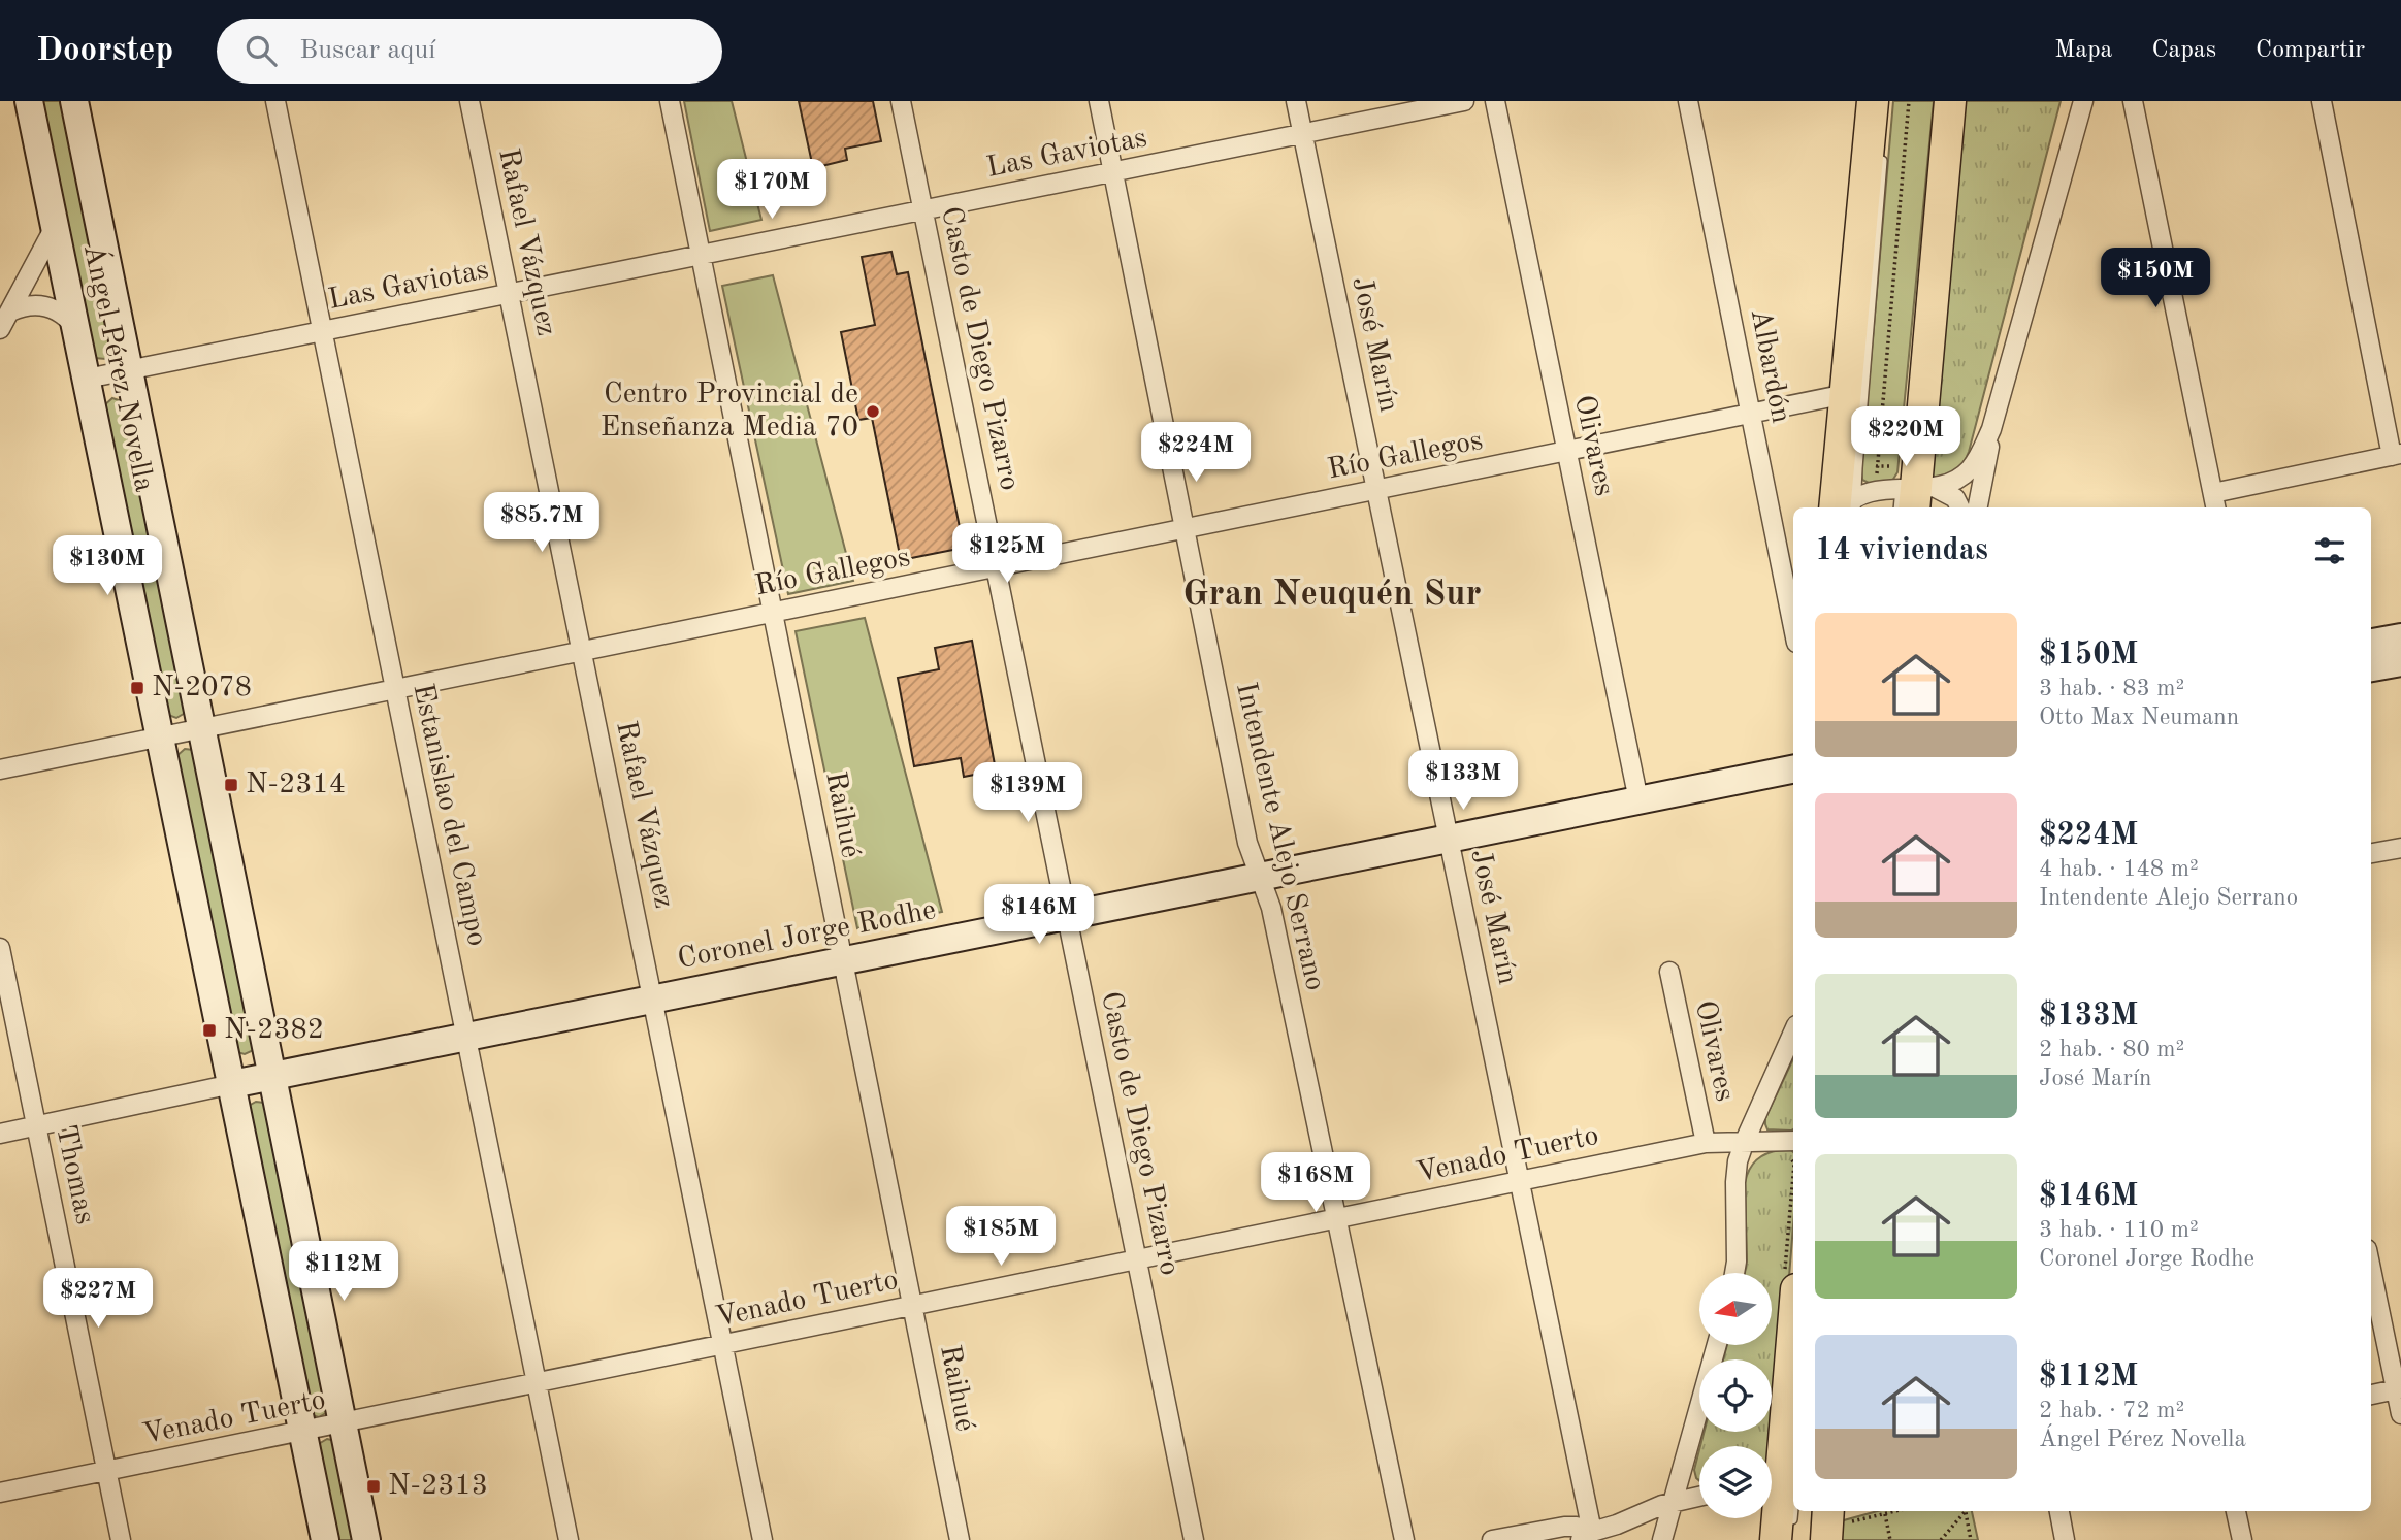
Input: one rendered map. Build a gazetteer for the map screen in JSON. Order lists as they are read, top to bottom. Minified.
{"streets":{"main road":["Ángel Pérez Novella","Coronel Jorge Rodhe"],"street":["Las Gaviotas","Rafael Vázquez","José Marín","Casto de Diego Pizarro","Albardón","Olivares","Río Gallegos","Estanislao del Campo","Raihué","Intendente Alejo Serrano","Venado Tuerto","Thomas"]},"crossings":[["Las Gaviotas","Rafael Vázquez"],["Las Gaviotas","José Marín"],["Las Gaviotas","Casto de Diego Pizarro"],["Las Gaviotas","Ángel Pérez Novella"],["Las Gaviotas","Estanislao del Campo"],["Las Gaviotas","Raihué"],["Las Gaviotas","Intendente Alejo Serrano"],["Rafael Vázquez","Río Gallegos"],["Rafael Vázquez","Coronel Jorge Rodhe"],["Rafael Vázquez","Venado Tuerto"],["José Marín","Río Gallegos"],["José Marín","Coronel Jorge Rodhe"],["José Marín","Venado Tuerto"],["Casto de Diego Pizarro","Río Gallegos"],["Casto de Diego Pizarro","Coronel Jorge Rodhe"],["Casto de Diego Pizarro","Venado Tuerto"],["Albardón","Río Gallegos"],["Ángel Pérez Novella","Río Gallegos"],["Ángel Pérez Novella","Coronel Jorge Rodhe"],["Ángel Pérez Novella","Venado Tuerto"],["Olivares","Río Gallegos"],["Olivares","Coronel Jorge Rodhe"],["Olivares","Venado Tuerto"],["Río Gallegos","Estanislao del Campo"],["Río Gallegos","Raihué"],["Río Gallegos","Intendente Alejo Serrano"],["Estanislao del Campo","Coronel Jorge Rodhe"],["Estanislao del Campo","Venado Tuerto"],["Raihué","Coronel Jorge Rodhe"],["Raihué","Venado Tuerto"],["Intendente Alejo Serrano","Coronel Jorge Rodhe"],["Intendente Alejo Serrano","Venado Tuerto"],["Coronel Jorge Rodhe","Thomas"],["Venado Tuerto","Thomas"]],"districts":["Gran Neuquén Sur"],"places":{"other":["Centro Provincial de Enseñanza Media 70"],"transit":["N-2078","N-2314","N-2382","N-2313"]},"north":"left","page":{"header":"Doorstep","search":"Buscar aquí","nav":["Mapa","Capas","Compartir"],"price":["$170M","$150M","$220M","$224M","$85.7M","$125M","$130M","$133M","$139M","$146M","$168M","$185M","$112M","$227M"],"heading":"14 viviendas","list":[{"name":"$150M","note":"3 hab. · 83 m² · Otto Max Neumann"},{"name":"$224M","note":"4 hab. · 148 m² · Intendente Alejo Serrano"},{"name":"$133M","note":"2 hab. · 80 m² · José Marín"},{"name":"$146M","note":"3 hab. · 110 m² · Coronel Jorge Rodhe"},{"name":"$112M","note":"2 hab. · 72 m² · Ángel Pérez Novella"}]}}
